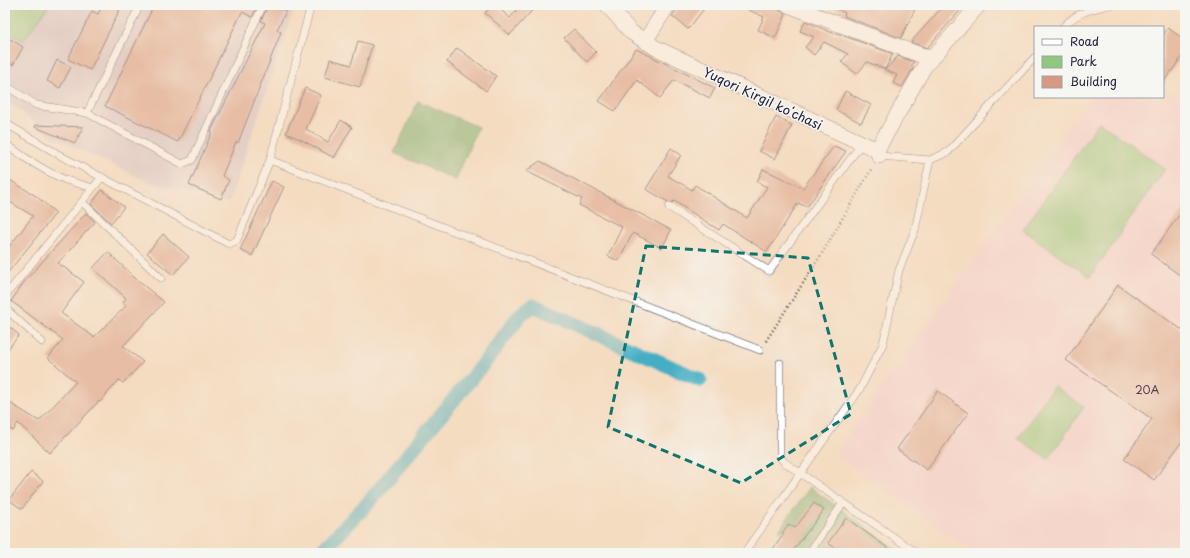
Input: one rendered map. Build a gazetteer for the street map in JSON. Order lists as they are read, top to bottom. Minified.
{"streets":{"street":["Yuqori Kirgil koʻchasi"]},"house_numbers":["20А"],"legend":["Road","Park","Building"]}
